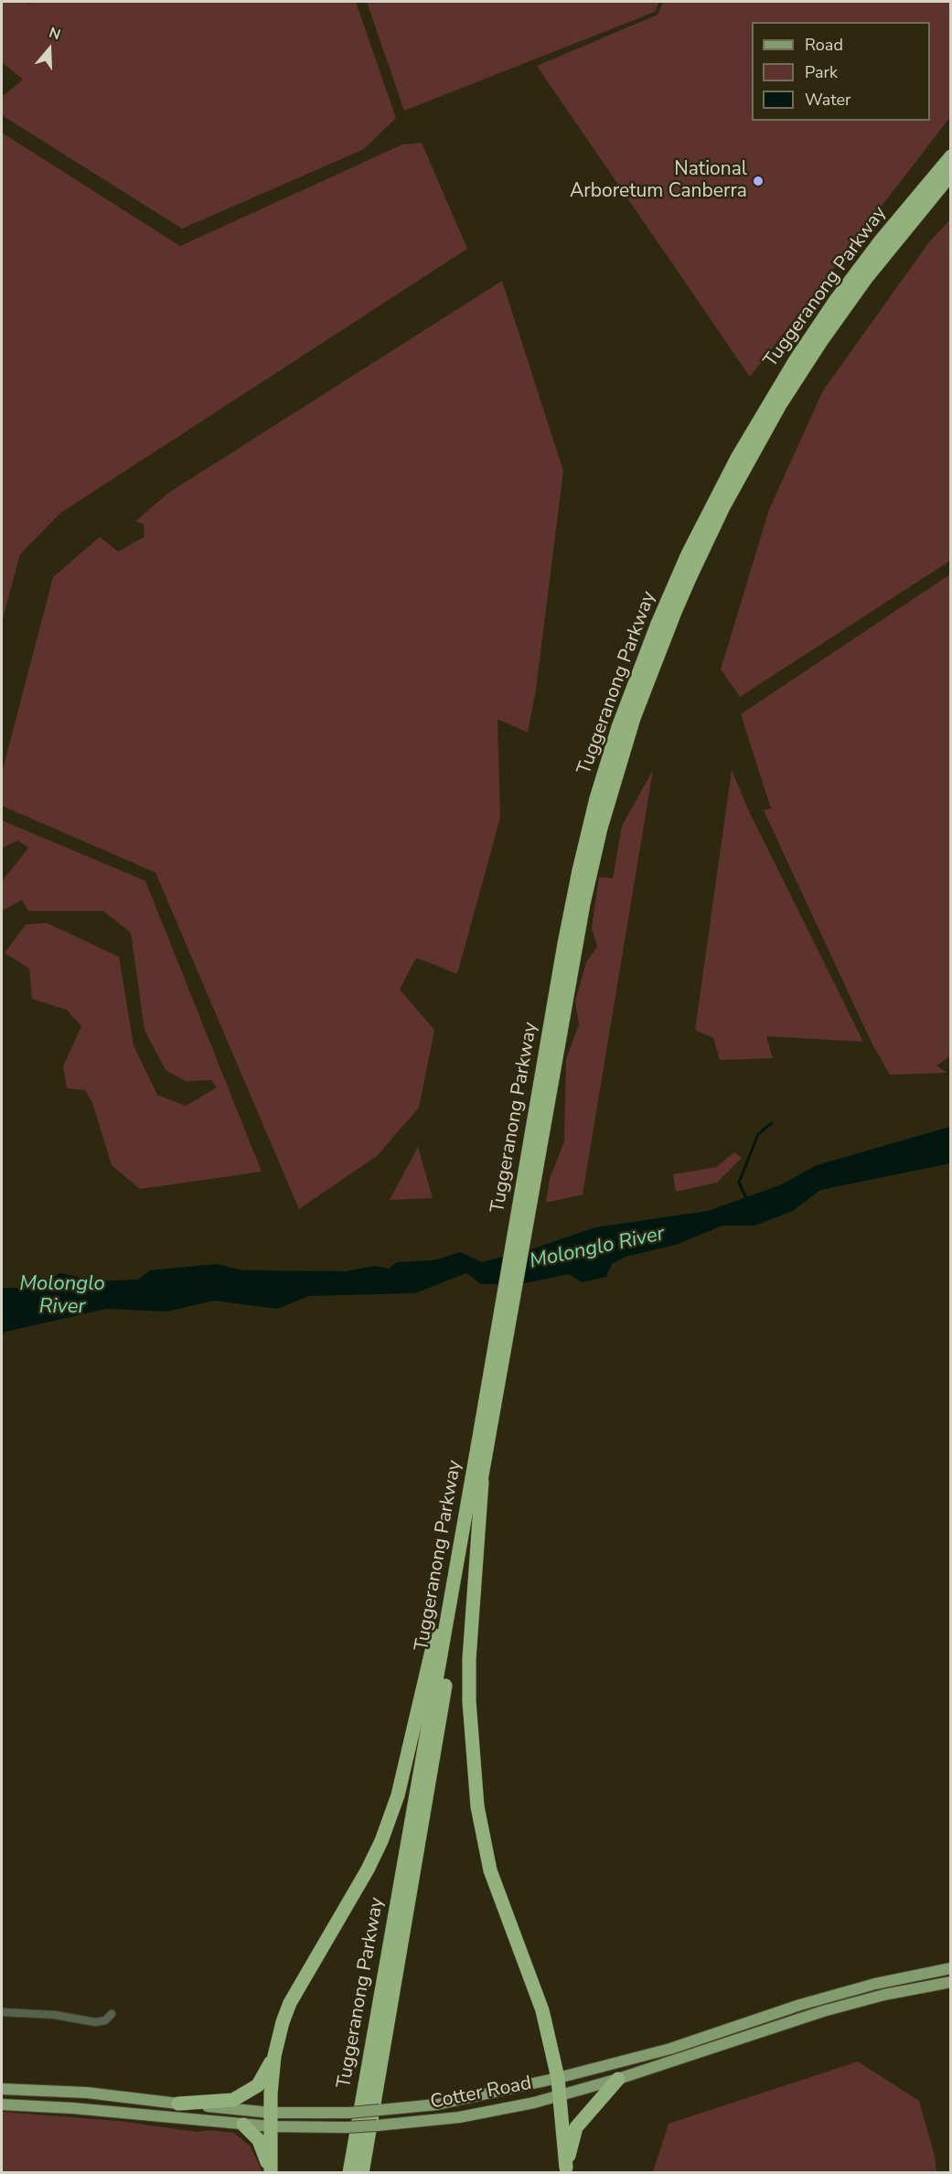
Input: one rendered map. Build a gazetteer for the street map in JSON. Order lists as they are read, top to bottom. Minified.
{"streets":{"highway":["Tuggeranong Parkway"],"main road":["Cotter Road"]},"water":["Molonglo River"],"places":["National Arboretum Canberra"],"legend":["Road","Park","Water"],"north":"top"}
